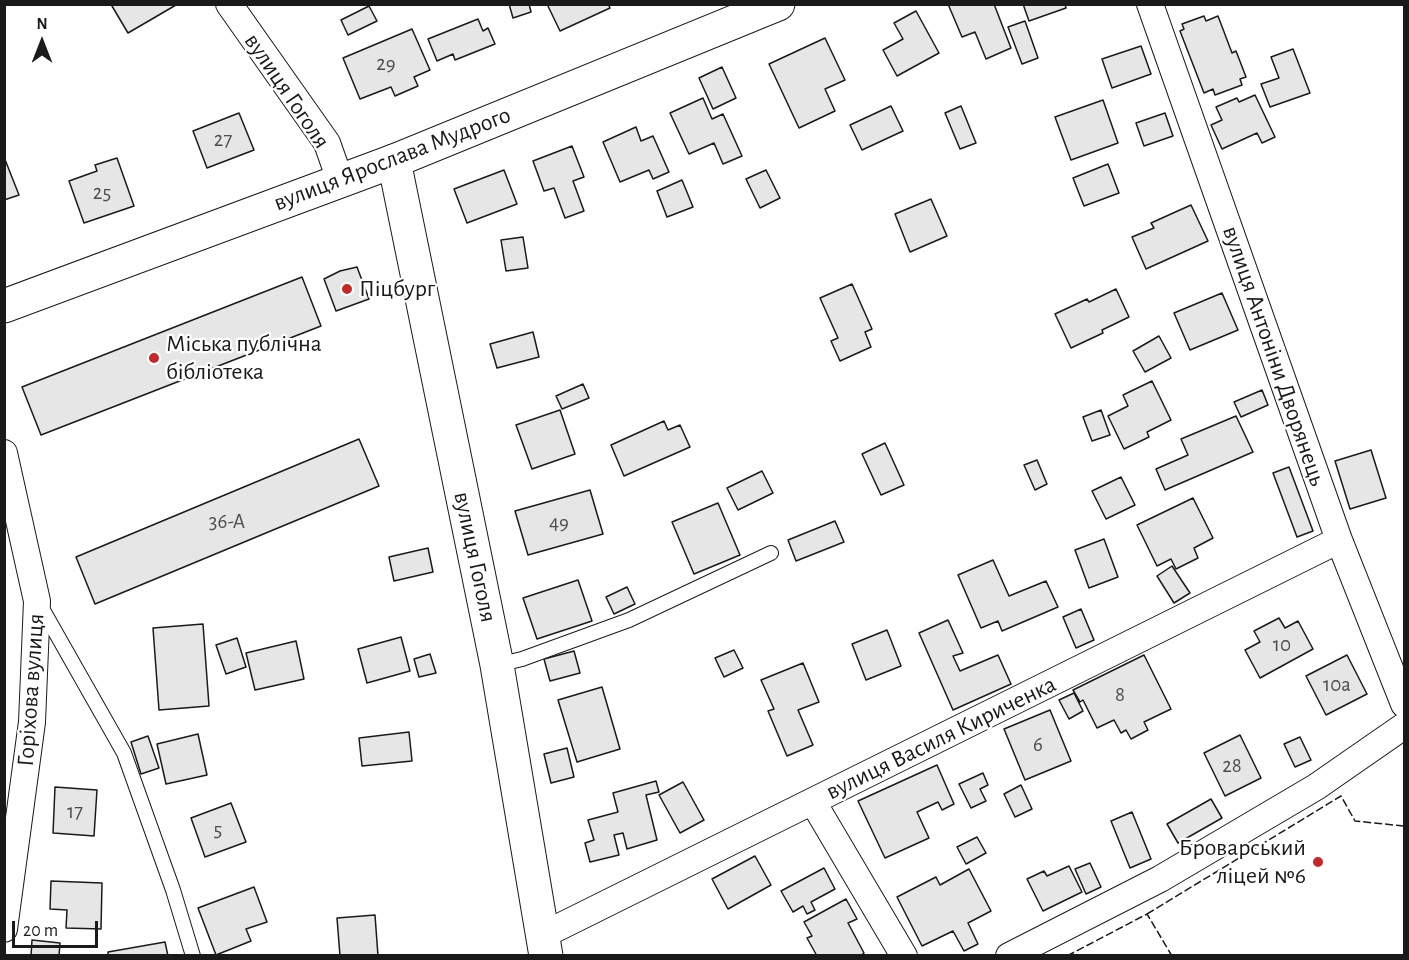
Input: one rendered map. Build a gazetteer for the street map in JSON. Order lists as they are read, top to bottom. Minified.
{"streets":{"main road":["вулиця Гоголя","вулиця Ярослава Мудрого"],"street":["вулиця Антоніни Дворянець","Горіхова вулиця","вулиця Василя Кириченка"]},"crossings":[["вулиця Гоголя","вулиця Ярослава Мудрого"],["вулиця Гоголя","вулиця Василя Кириченка"],["вулиця Антоніни Дворянець","вулиця Василя Кириченка"]],"places":["Піцбург","Міська публічна бібліотека","Броварський ліцей №6"],"house_numbers":["29","27","25","36-А","49","10","10а","8","6","28","17","5"],"scale_bar":"20 m","north":"top"}
